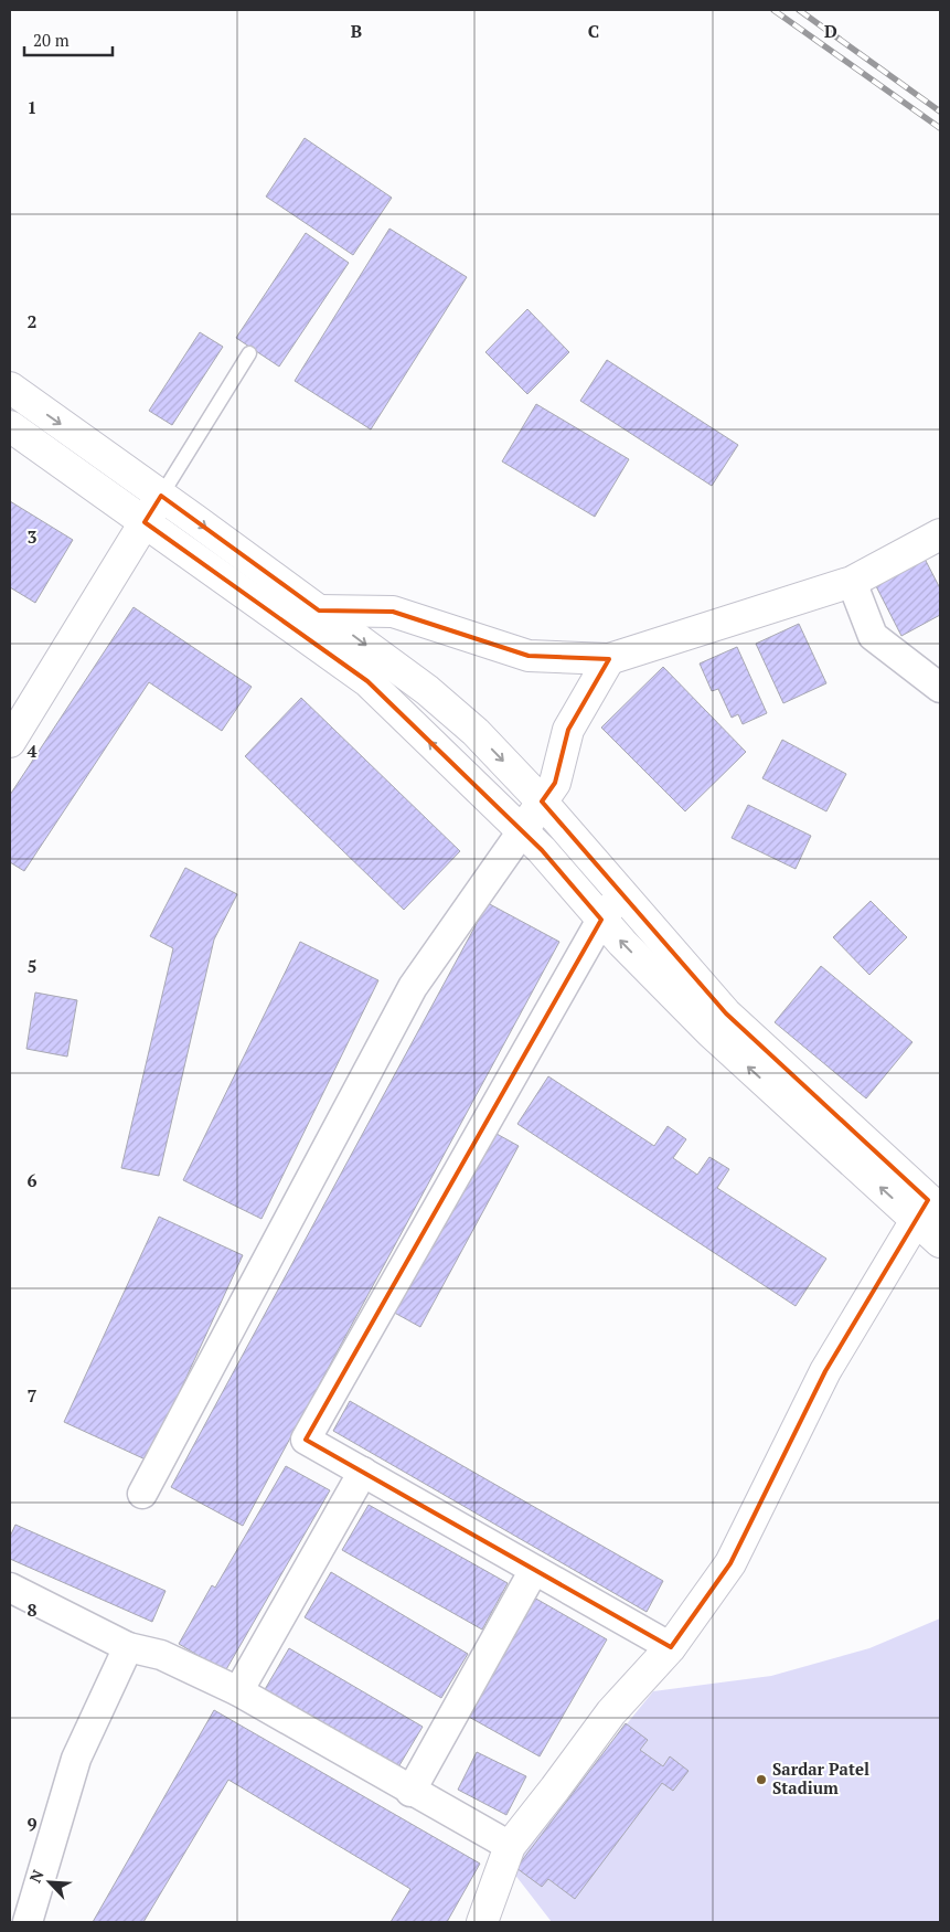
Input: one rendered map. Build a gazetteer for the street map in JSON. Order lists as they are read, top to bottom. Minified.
{"places":["Sardar Patel Stadium"],"scale_bar":"20 m","north":"top left","grid":{"columns":["B","C","D"],"rows":["1","2","3","4","5","6","7","8","9"]}}
